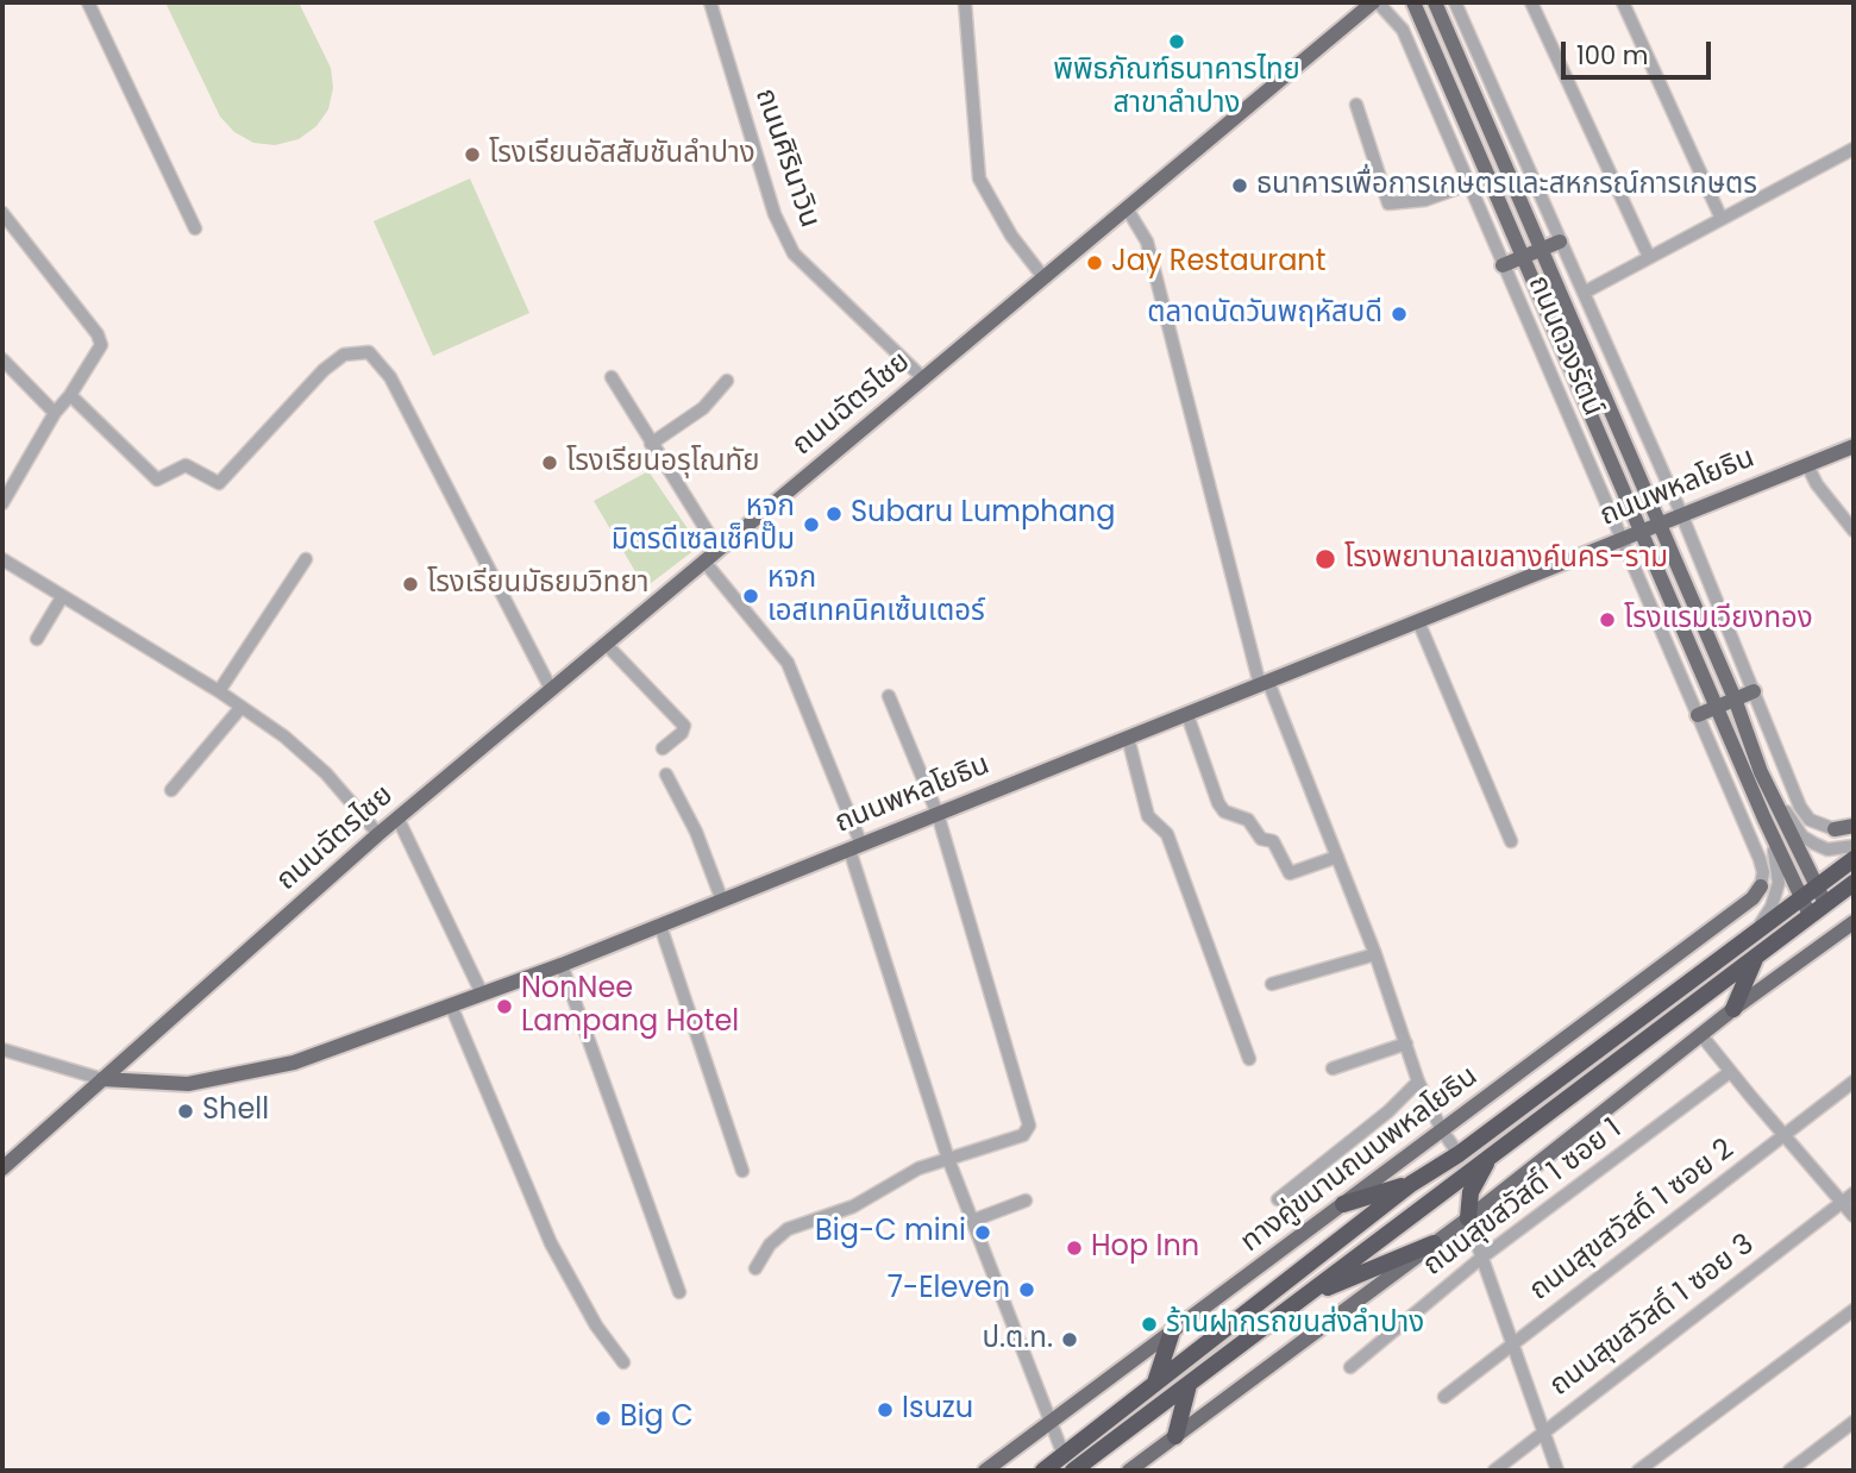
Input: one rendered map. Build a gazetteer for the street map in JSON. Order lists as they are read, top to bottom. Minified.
{"streets":{"main road":["ถนนฉัตรไชย","ถนนพหลโยธิน","ทางคู่ขนานถนนพหลโยธิน"],"street":["ถนนศิรินาวิน","ถนนดวงรัตน์","ถนนสุขสวัสดิ์ 1 ซอย 1","ถนนสุขสวัสดิ์ 1 ซอย 2","ถนนสุขสวัสดิ์ 1 ซอย 3"]},"crossings":[["ถนนศิรินาวิน","ถนนฉัตรไชย"],["ถนนดวงรัตน์","ถนนฉัตรไชย"],["ถนนดวงรัตน์","ถนนพหลโยธิน"],["ถนนดวงรัตน์","ทางคู่ขนานถนนพหลโยธิน"],["ถนนฉัตรไชย","ถนนพหลโยธิน"]],"places":["พิพิธภัณฑ์ธนาคารไทย สาขาลำปาง","โรงเรียนอัสสัมชันลำปาง","ธนาคารเพื่อการเกษตรและสหกรณ์การเกษตร","Jay Restaurant","ตลาดนัดวันพฤหัสบดี","โรงเรียนอรุโณทัย","Subaru Lumphang","หจก มิตรดีเซลเช็คปั๊ม","โรงพยาบาลเขลางค์นคร-ราม","โรงเรียนมัธยมวิทยา","หจก เอสเทคนิคเซ้นเตอร์","โรงแรมเวียงทอง","NonNee Lampang Hotel","Shell","Big-C mini","Hop Inn","7-Eleven","ร้านฝากรถขนส่งลำปาง","ป.ต.ท.","Isuzu","Big C"],"scale_bar":"100 m"}
